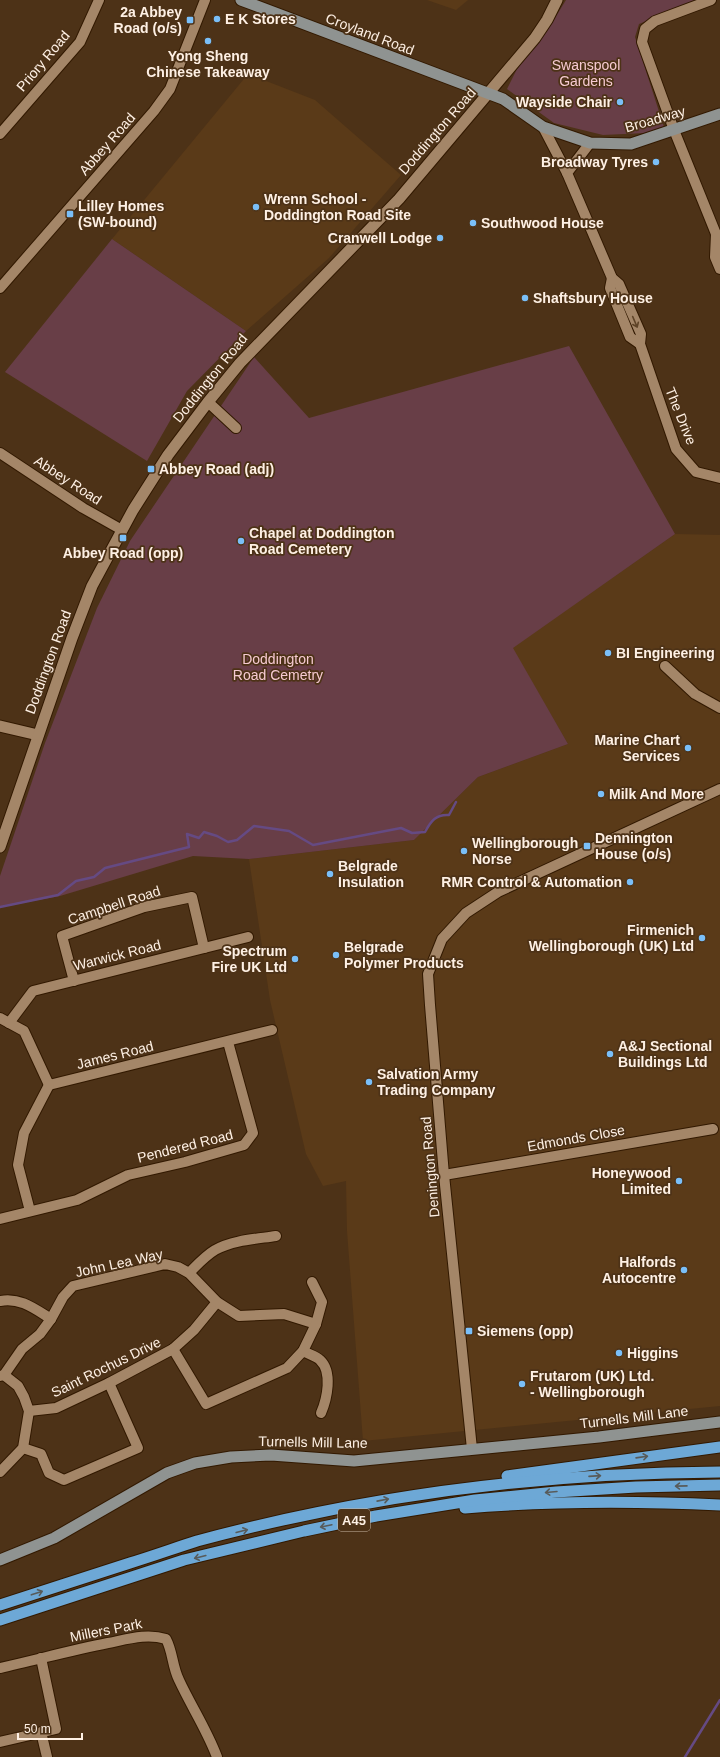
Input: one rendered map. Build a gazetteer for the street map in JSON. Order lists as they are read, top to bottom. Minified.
{"streets":{"highway":["A45"],"main road":["Croyland Road","Broadway","Turnells Mill Lane"],"street":["Priory Road","Doddington Road","Abbey Road","The Drive","Campbell Road","Warwick Road","James Road","Edmonds Close","Pendered Road","Denington Road","John Lea Way","Saint Rochus Drive","Millers Park"]},"crossings":[["Croyland Road","Broadway"],["Croyland Road","Doddington Road"],["Broadway","Doddington Road"],["Broadway","The Drive"],["Doddington Road","Abbey Road"],["Campbell Road","Warwick Road"],["James Road","Pendered Road"],["Edmonds Close","Denington Road"],["Denington Road","Turnells Mill Lane"],["John Lea Way","Saint Rochus Drive"]],"parks":["Swanspool Gardens","Doddington Road Cemetry"],"places":{"other":["E K Stores","Yong Sheng Chinese Takeaway","Wayside Chair","Broadway Tyres","Wrenn School - Doddington Road Site","Southwood House","Cranwell Lodge","Shaftsbury House","Chapel at Doddington Road Cemetery","BI Engineering","Marine Chart Services","Milk And More","Wellingborough Norse","Belgrade Insulation","RMR Control & Automation","Firmenich Wellingborough (UK) Ltd","Belgrade Polymer Products","Spectrum Fire UK Ltd","A&J Sectional Buildings Ltd","Salvation Army Trading Company","Honeywood Limited","Halfords Autocentre","Higgins","Frutarom (UK) Ltd. - Wellingborough"],"transit":["2a Abbey Road (o/s)","Lilley Homes (SW-bound)","Abbey Road (adj)","Abbey Road (opp)","Dennington House (o/s)","Siemens (opp)"]},"scale_bar":"50 m"}
